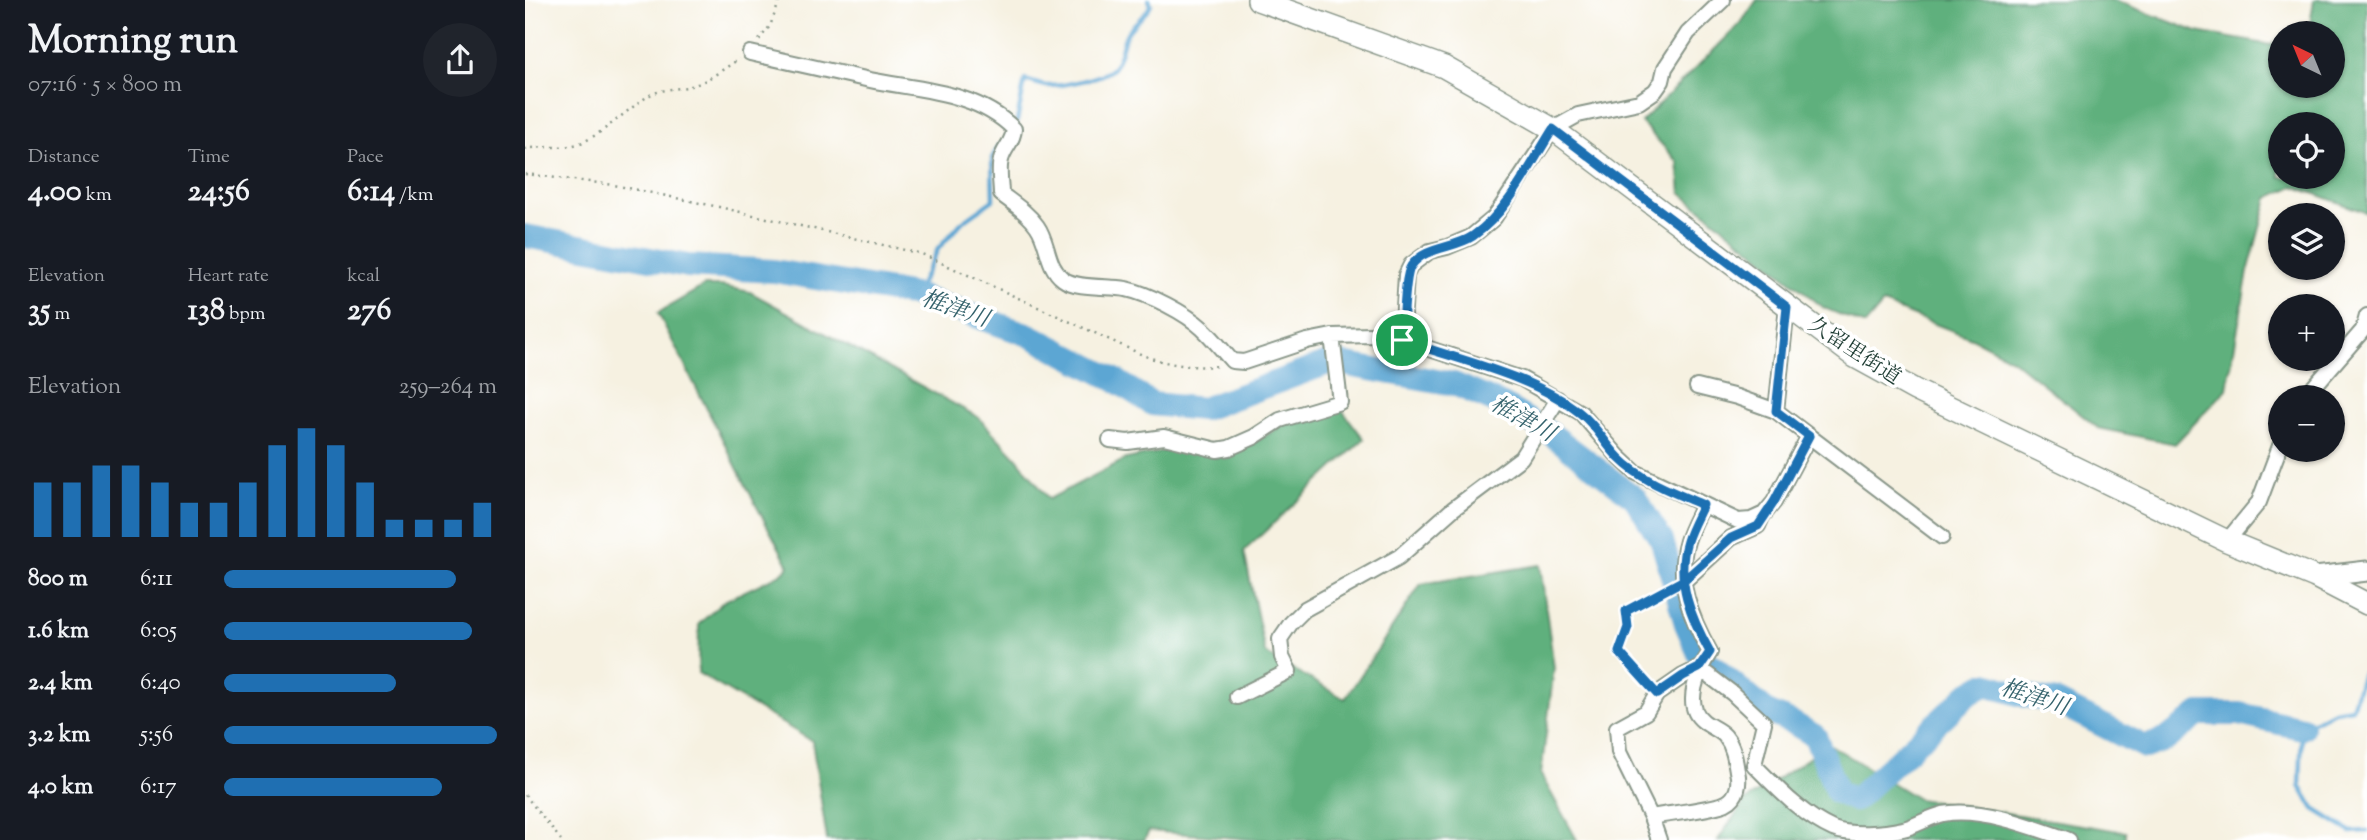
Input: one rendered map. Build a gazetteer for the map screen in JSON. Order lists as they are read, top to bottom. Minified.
{"streets":{"main road":["久留里街道"]},"water":["椎津川"],"north":"top left","page":{"heading":["Morning run","07:16 · 5 × 800 m"],"map_buttons":["+","−"],"stats":[["Distance","4.00 km"],["Time","24:56"],["Pace","6:14 /km"],["Elevation","35 m"],["Heart rate","138 bpm"],["kcal","276"]],"chart":["Elevation","259–264 m"],"list":[{"name":"800 m","note":"6:11"},{"name":"1.6 km","note":"6:05"},{"name":"2.4 km","note":"6:40"},{"name":"3.2 km","note":"5:56"},{"name":"4.0 km","note":"6:17"}]}}
